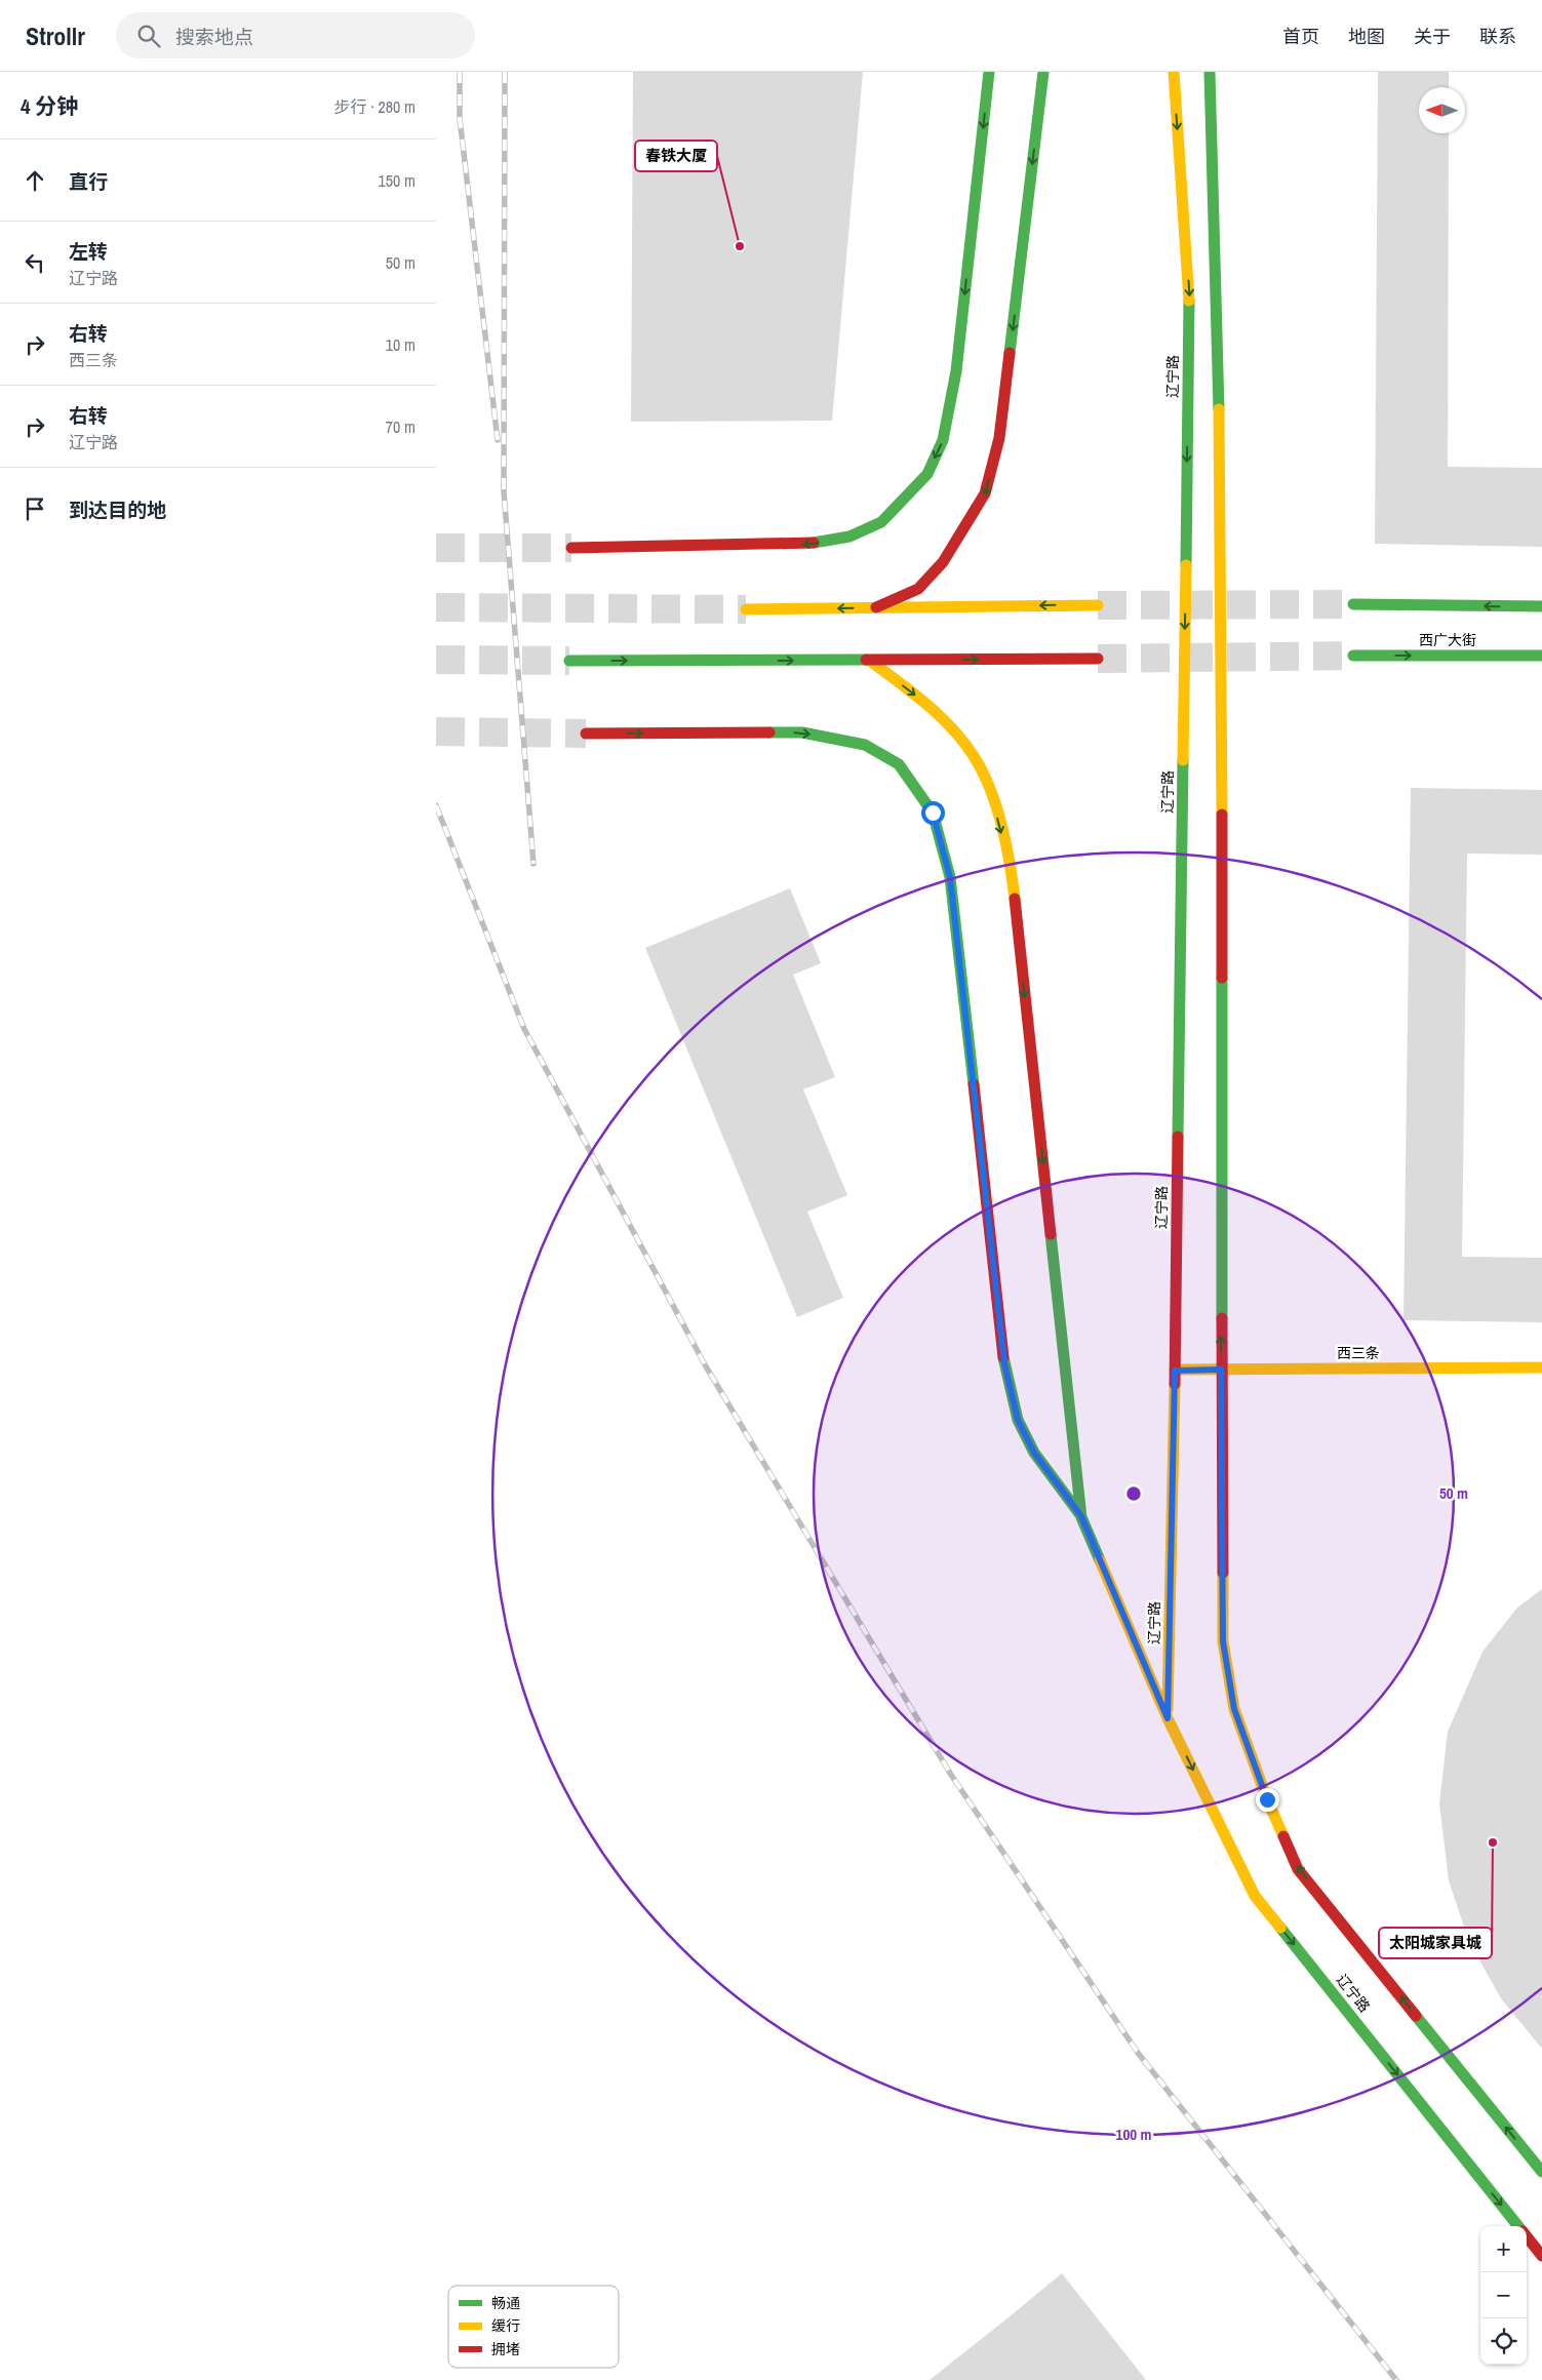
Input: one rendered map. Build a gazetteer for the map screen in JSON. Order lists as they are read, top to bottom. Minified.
{"streets":{"main road":["辽宁路","西广大街","西三条"]},"crossings":[["辽宁路","西三条"]],"places":["春铁大厦","太阳城家具城"],"legend":["畅通","缓行","拥堵"],"north":"left","page":{"header":"Strollr","search":"搜索地点","nav":["首页","地图","关于","联系"],"heading":["4 分钟","步行 · 280 m"],"list":[["直行","150 m"],["左转","辽宁路","50 m"],["右转","西三条","10 m"],["右转","辽宁路","70 m"],"到达目的地"],"map_buttons":["+","−"]},"rings":["50 m","100 m"]}
